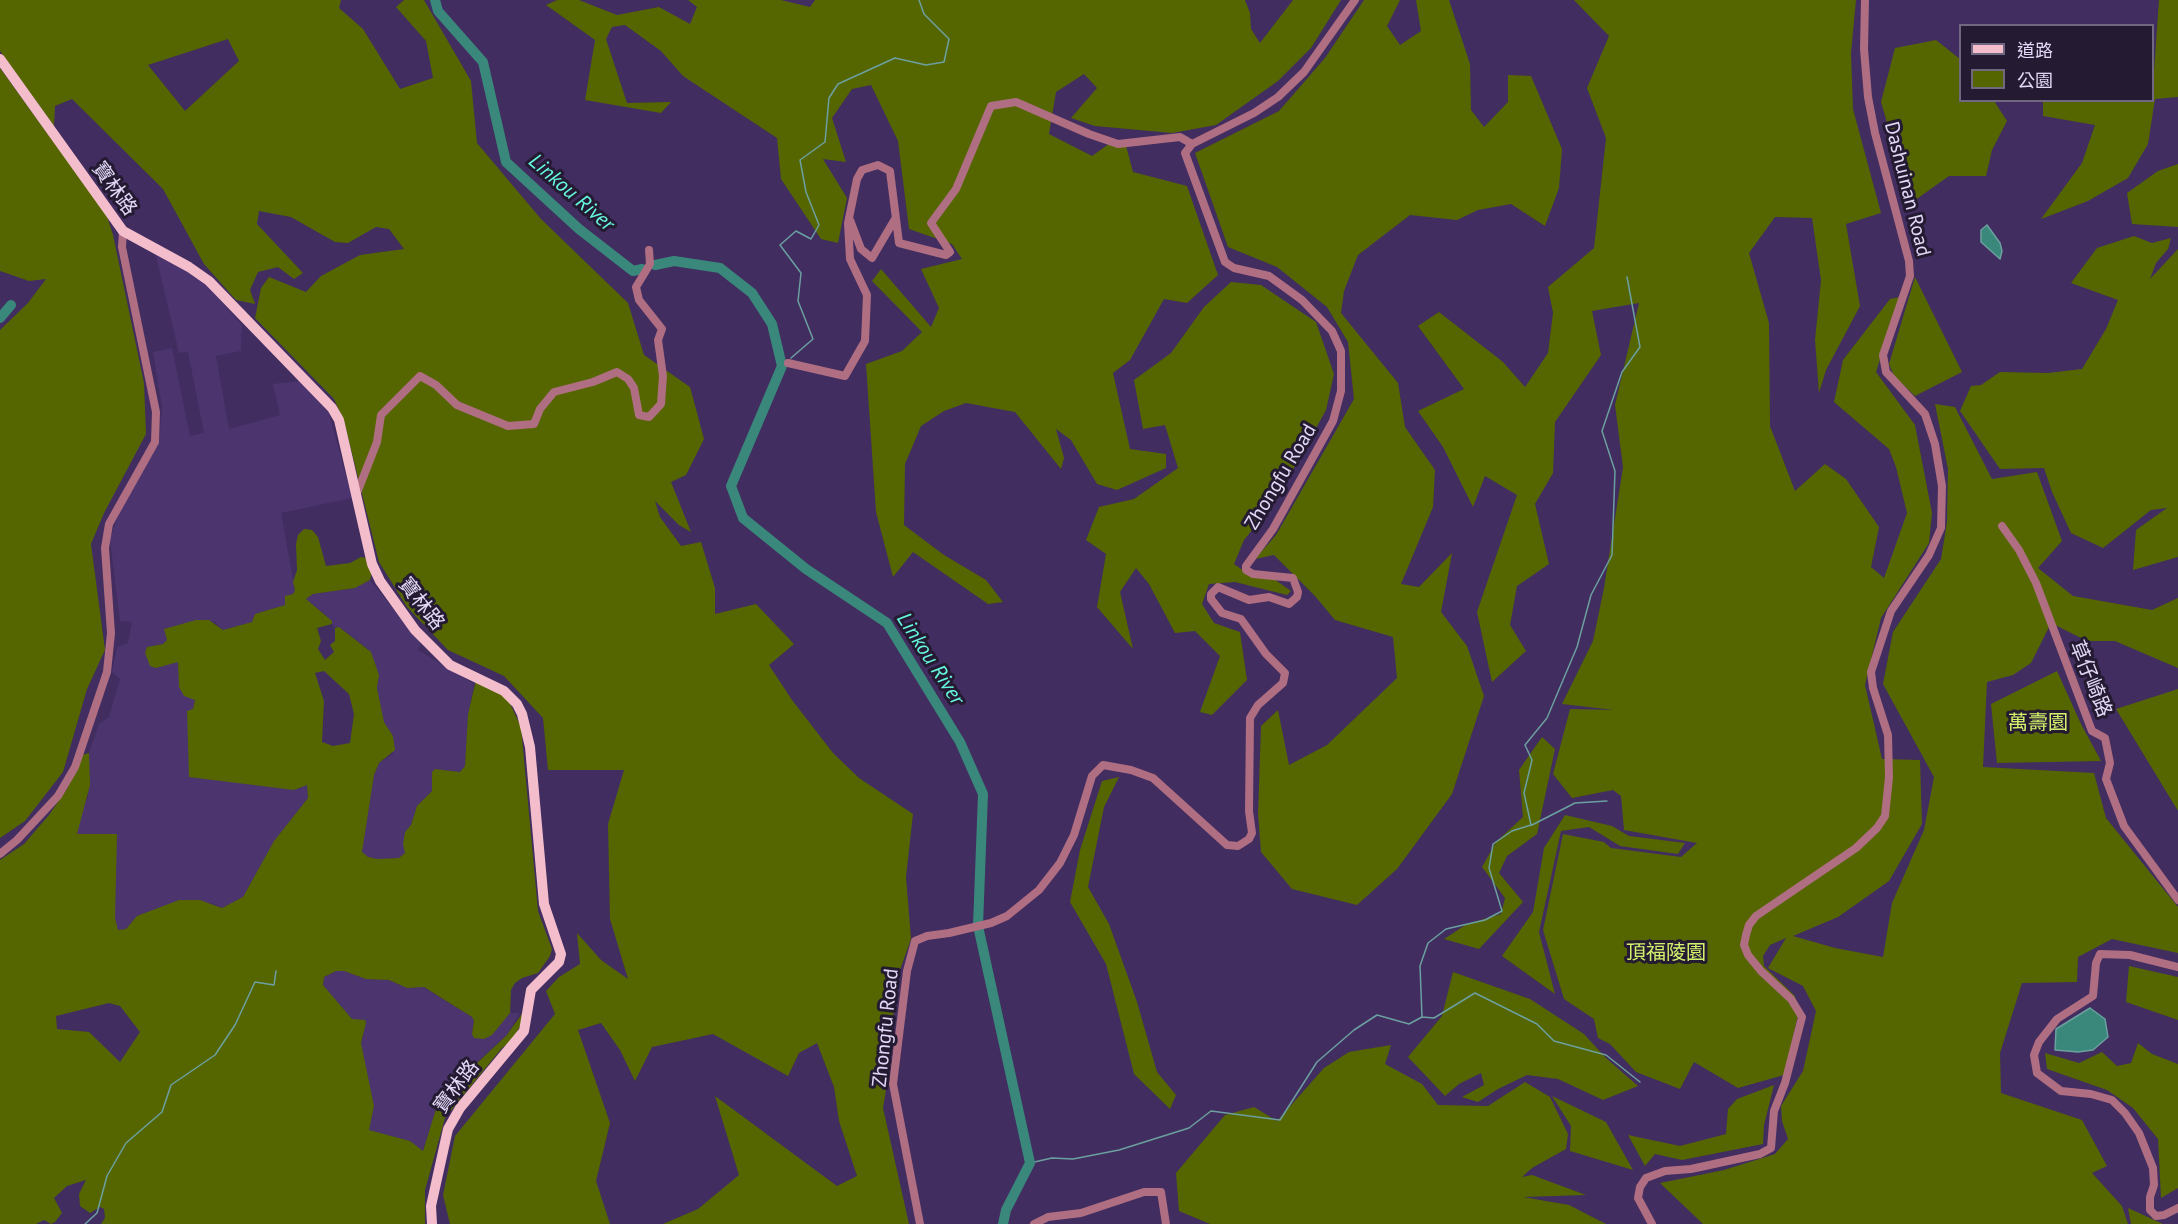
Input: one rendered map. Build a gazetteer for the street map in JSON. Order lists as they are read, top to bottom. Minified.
{"streets":{"main road":["寶林路"],"street":["Dashuinan Road","Zhongfu Road","草仔崎路"]},"water":["Linkou River"],"parks":["萬壽園","頂福陵園"],"legend":["道路","公園"]}
